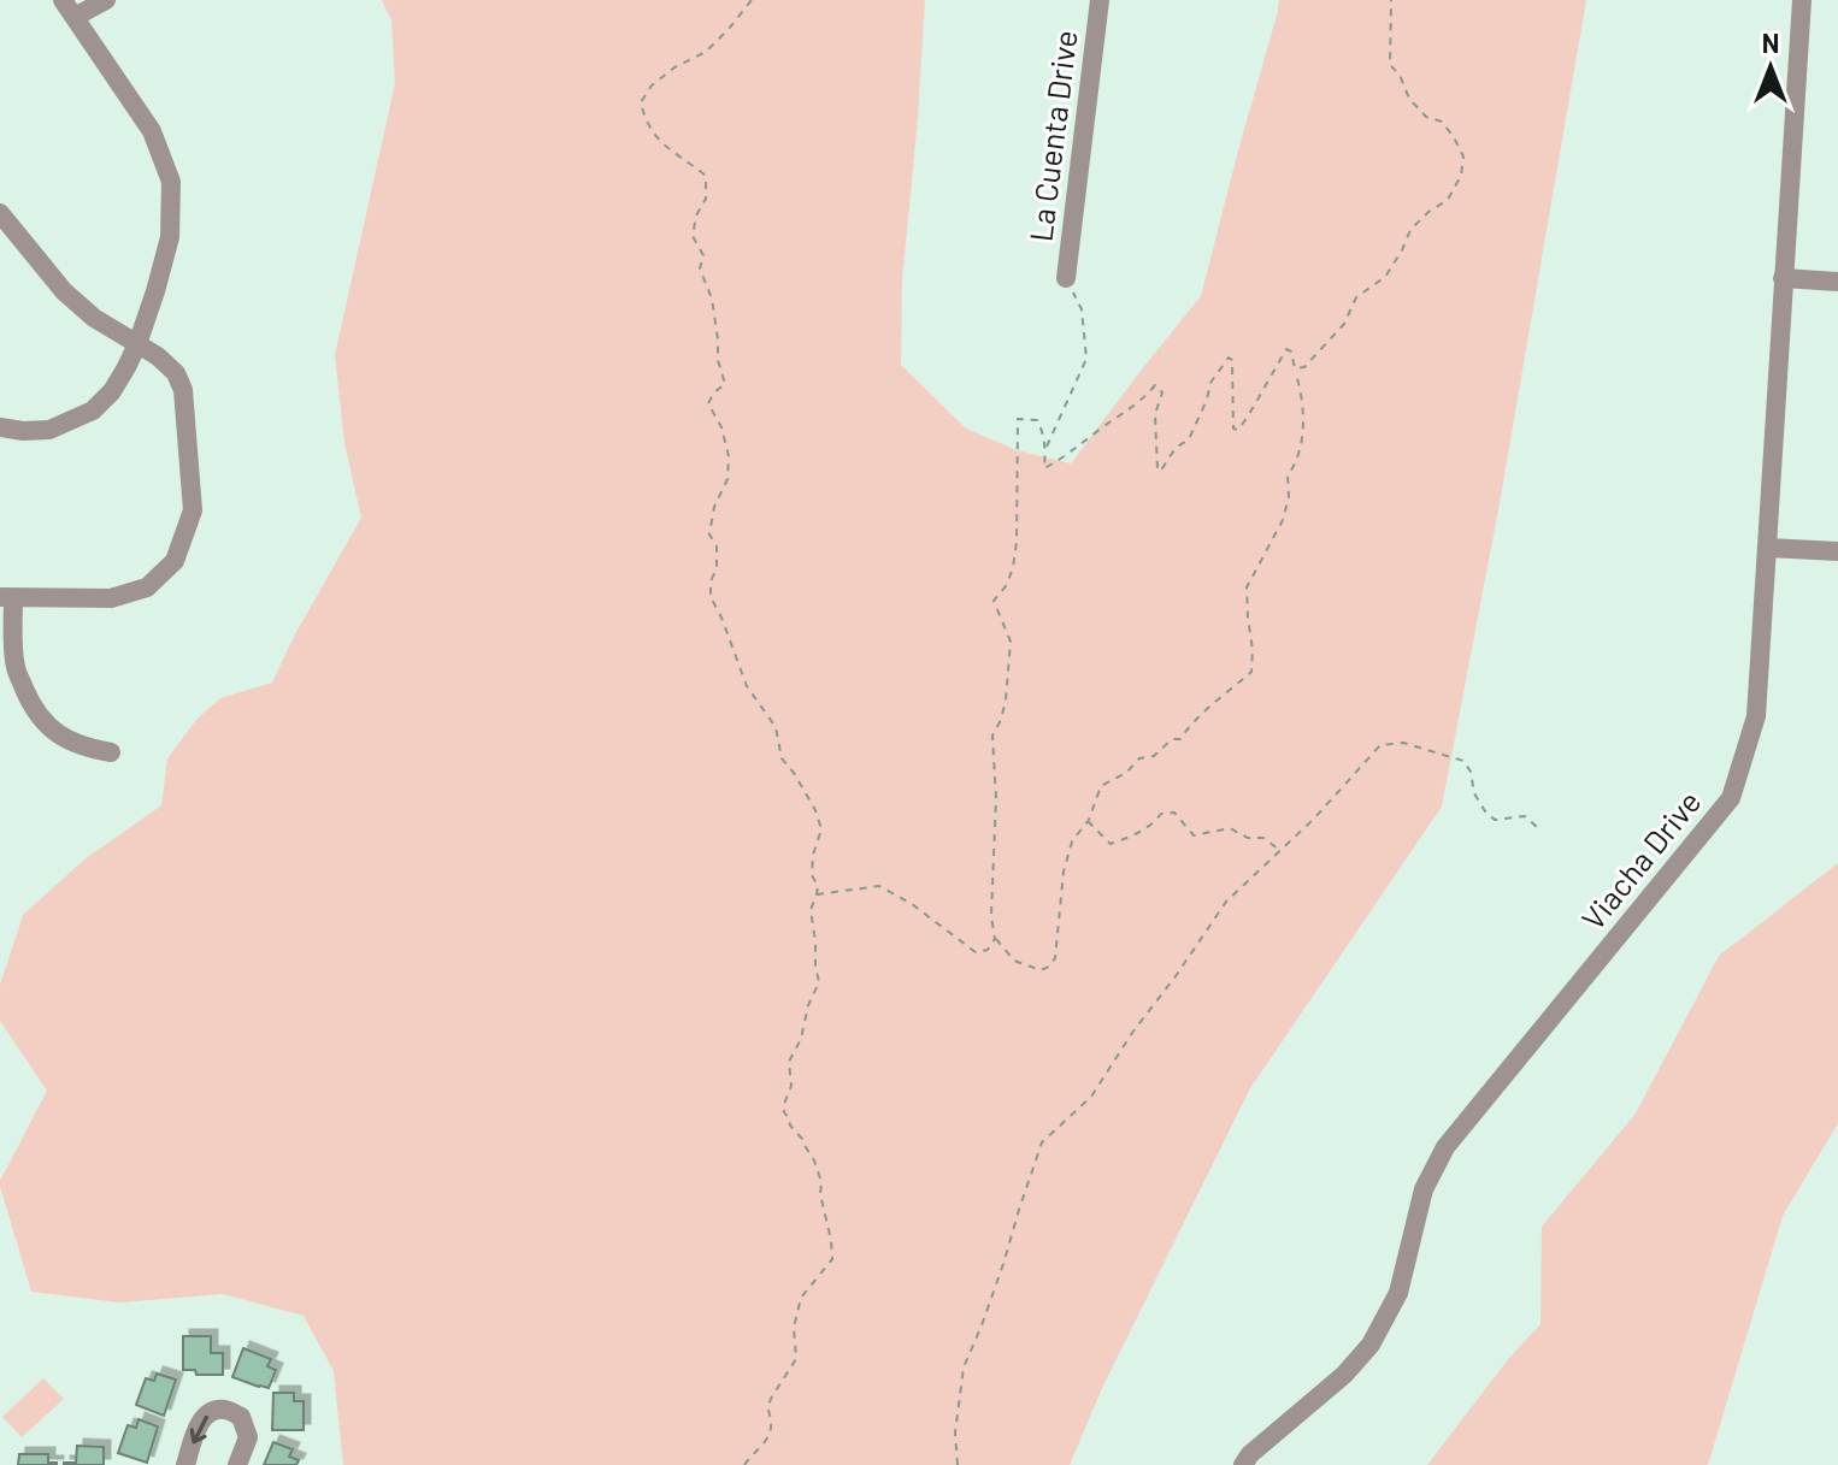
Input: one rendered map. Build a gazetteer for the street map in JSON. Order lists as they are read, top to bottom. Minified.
{"streets":{"street":["La Cuenta Drive","Viacha Drive"]},"north":"top"}
